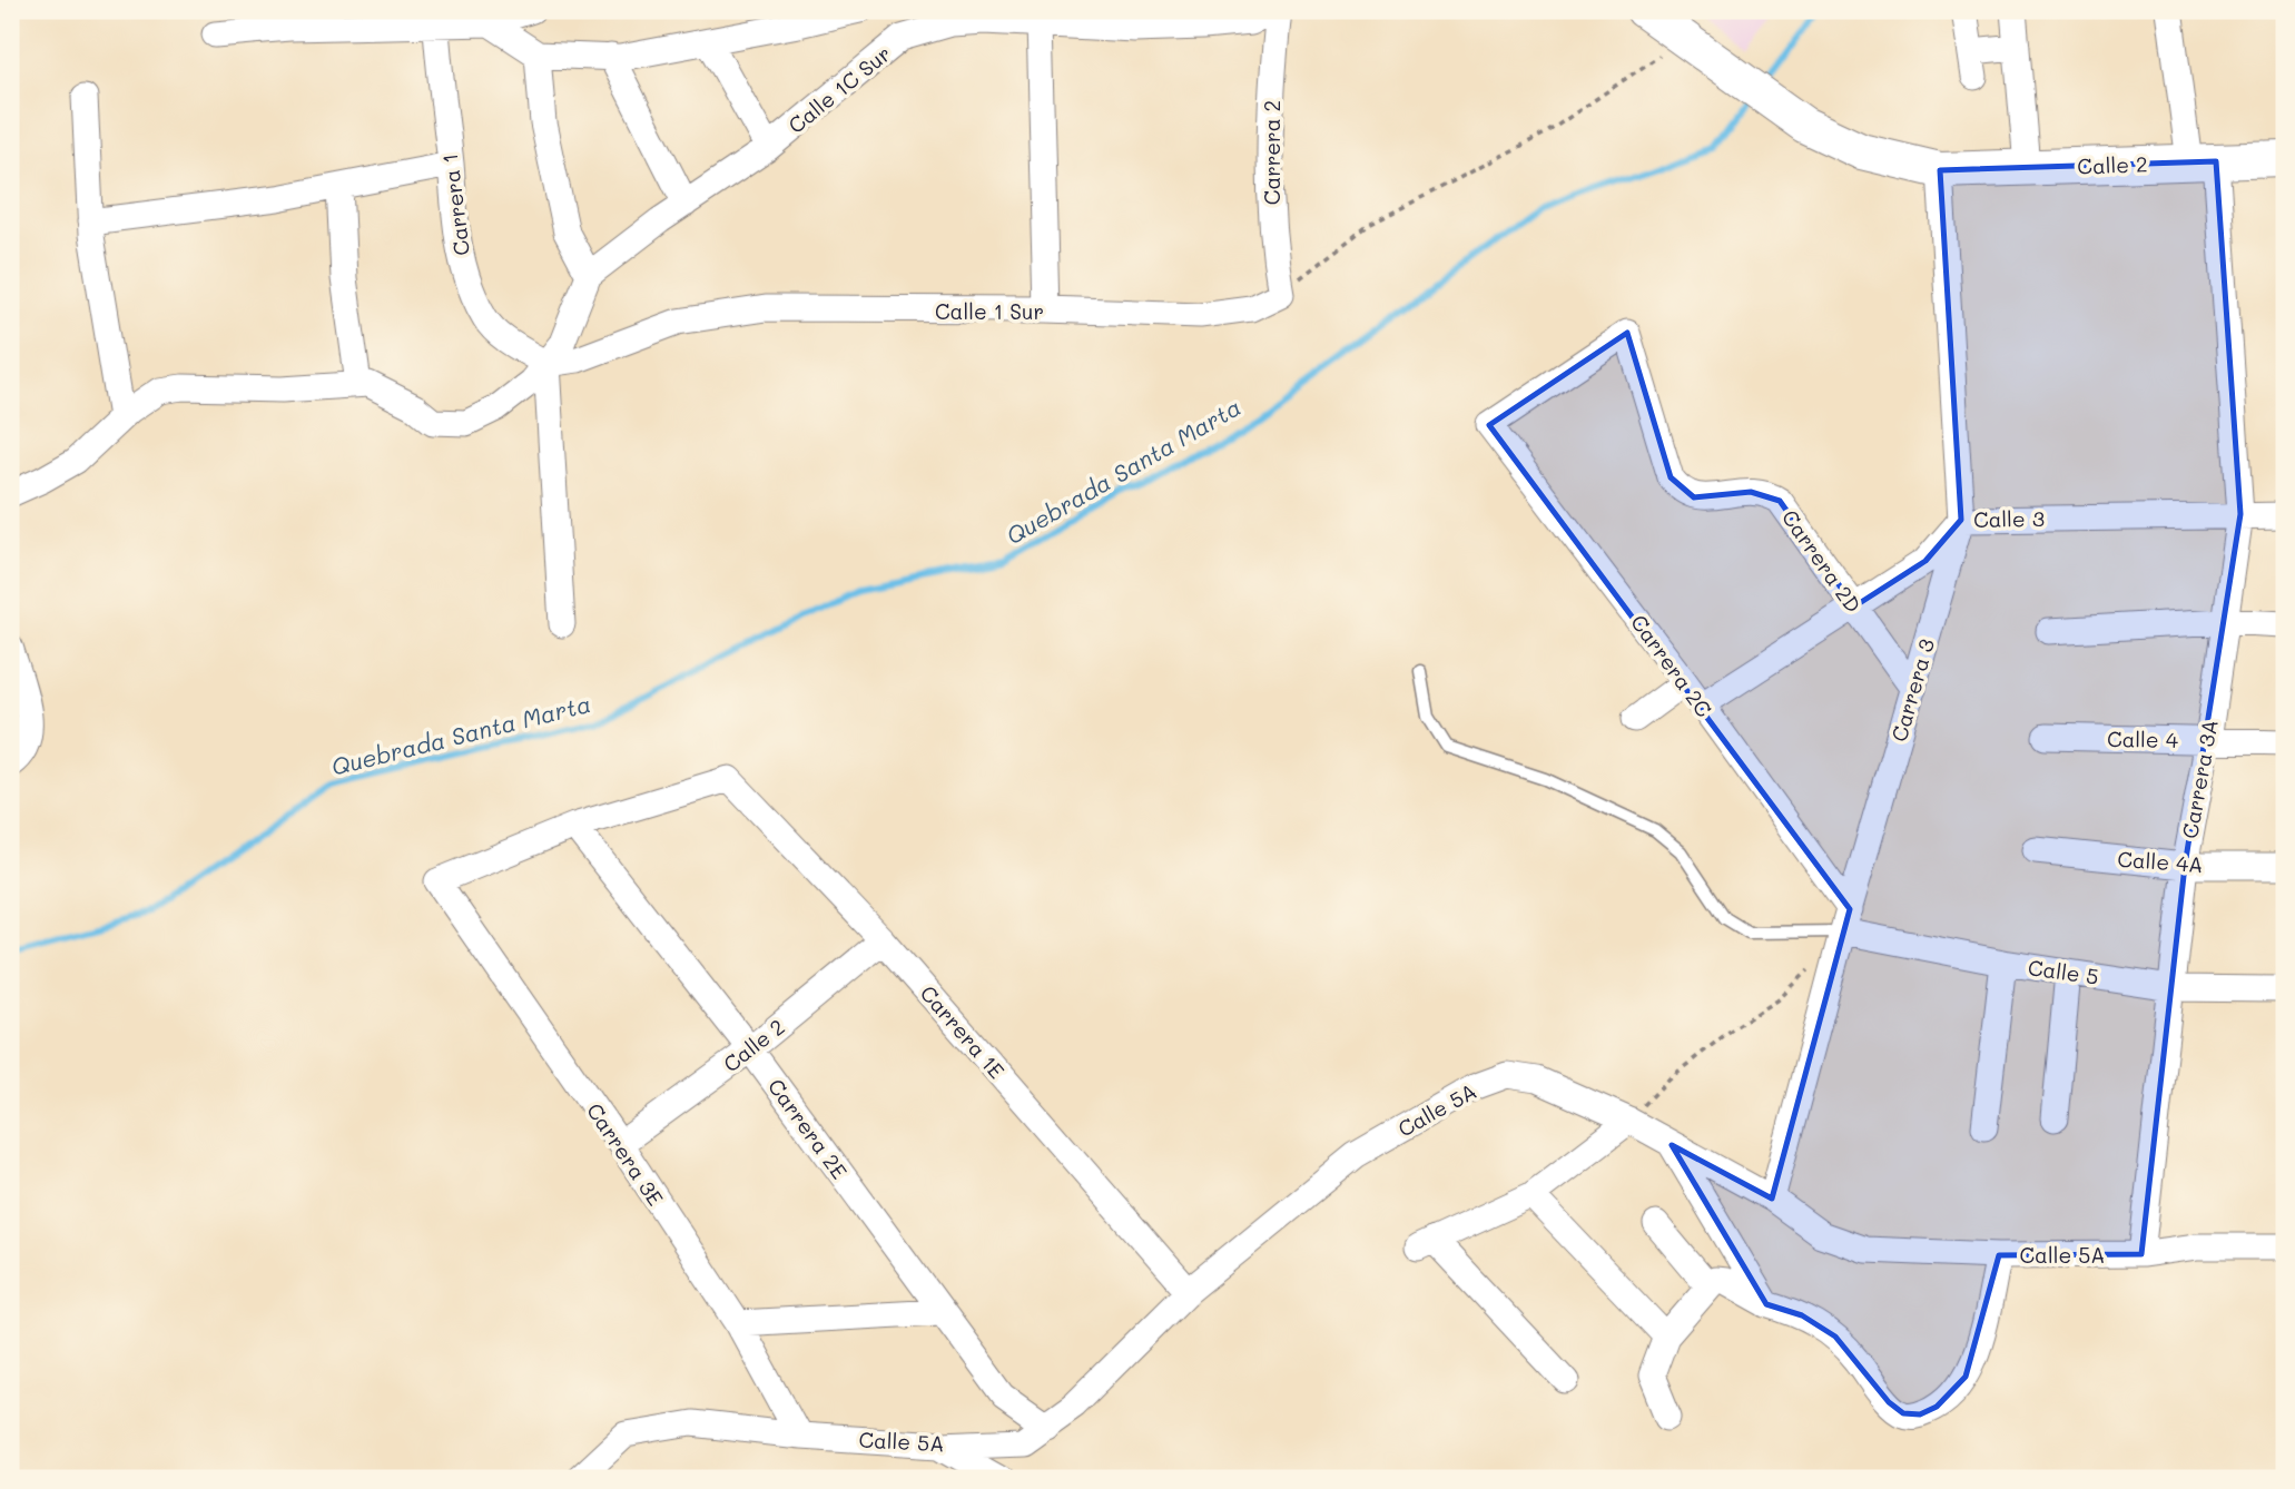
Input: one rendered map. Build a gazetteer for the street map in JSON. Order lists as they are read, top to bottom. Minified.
{"streets":{"main road":["Calle 2"],"street":["Calle 1C Sur","Carrera 2","Carrera 1","Calle 1 Sur","Calle 3","Carrera 2D","Carrera 2C","Carrera 3","Calle 4","Carrera 3A","Calle 4A","Calle 5","Carrera 1E","Calle 5A","Carrera 2E","Carrera 3E"]},"crossings":[["Calle 1C Sur","Carrera 2"],["Carrera 2","Calle 1 Sur"],["Calle 2","Carrera 3"],["Calle 2","Carrera 3A"],["Calle 2","Carrera 1E"],["Calle 2","Carrera 2E"],["Calle 2","Carrera 3E"],["Carrera 1","Calle 1 Sur"],["Calle 3","Carrera 2D"],["Calle 3","Carrera 2C"],["Calle 3","Carrera 3"],["Calle 3","Carrera 3A"],["Carrera 2D","Carrera 2C"],["Carrera 2D","Carrera 3"],["Carrera 2C","Carrera 3"],["Carrera 2C","Calle 5"],["Carrera 3","Calle 5"],["Carrera 3","Calle 5A"],["Calle 4","Carrera 3A"],["Carrera 3A","Calle 4A"],["Carrera 3A","Calle 5"],["Carrera 3A","Calle 5A"],["Carrera 1E","Calle 5A"],["Carrera 1E","Carrera 2E"],["Carrera 1E","Carrera 3E"],["Calle 5A","Carrera 2E"],["Calle 5A","Carrera 3E"],["Carrera 2E","Carrera 3E"]],"water":["Quebrada Santa Marta"]}
